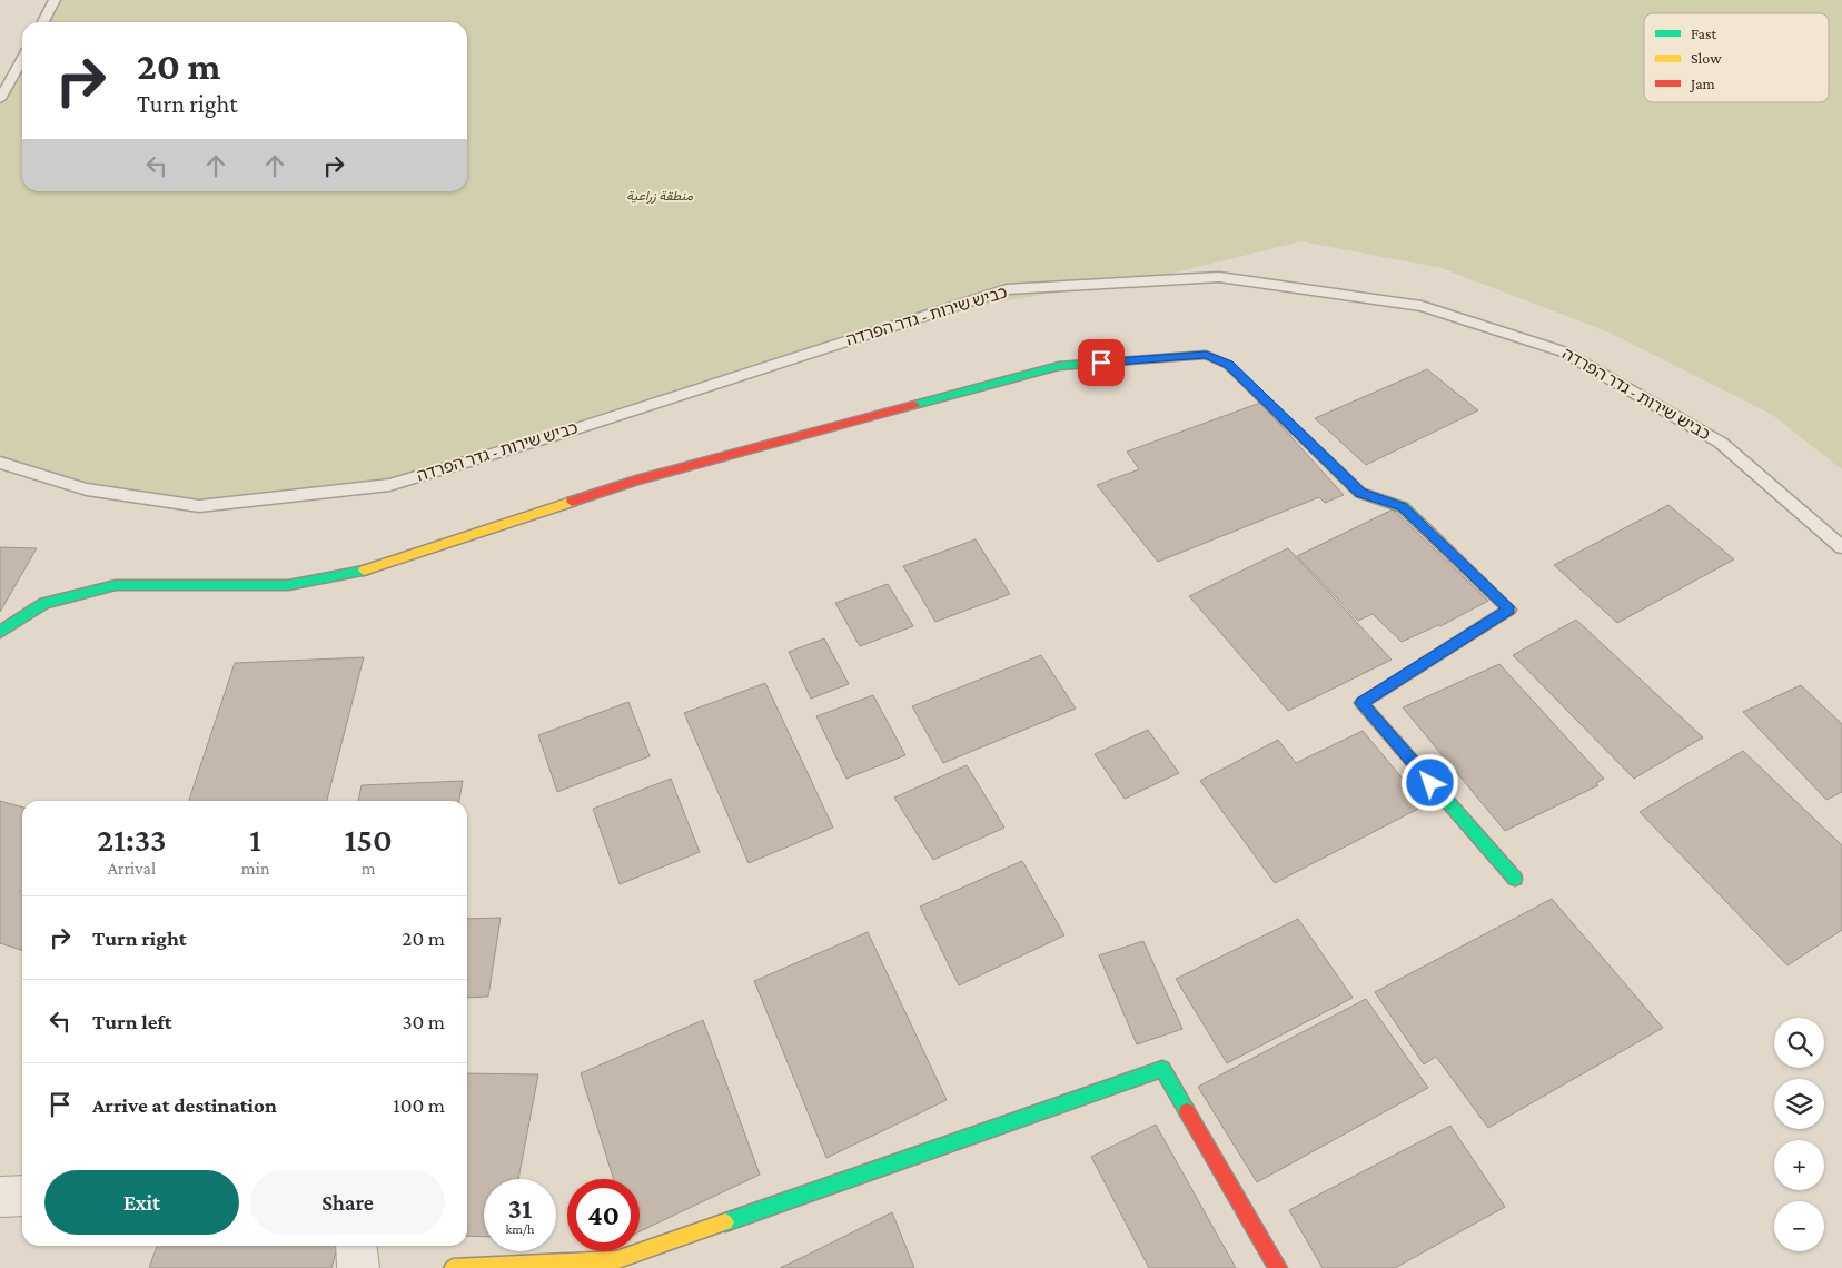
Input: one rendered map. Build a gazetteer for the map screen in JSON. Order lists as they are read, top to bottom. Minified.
{"streets":{"lane":["כביש שירות - גדר הפרדה"]},"parks":["منطقة زراعية"],"legend":["Fast","Slow","Jam"],"page":{"turn":["20 m","Turn right"],"eta":["21:33","Arrival","1","min","150","m"],"list":[{"name":"Turn right","value":"20 m"},{"name":"Turn left","value":"30 m"},{"name":"Arrive at destination","value":"100 m"}],"map_buttons":["+","−"],"buttons":["Exit","Share"],"speed":"31 km/h","limit":"40"}}
